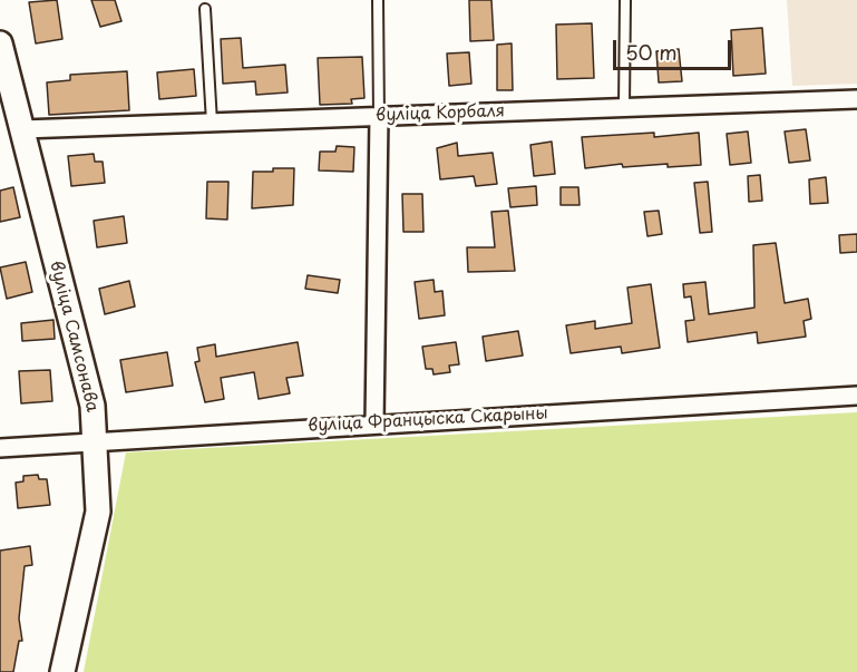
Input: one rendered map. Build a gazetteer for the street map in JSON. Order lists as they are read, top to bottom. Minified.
{"streets":{"street":["вуліца Корбаля","вуліца Самсонава","вуліца Францыска Скарыны"]},"crossings":[["вуліца Корбаля","вуліца Самсонава"],["вуліца Самсонава","вуліца Францыска Скарыны"]],"scale_bar":"50 m"}
